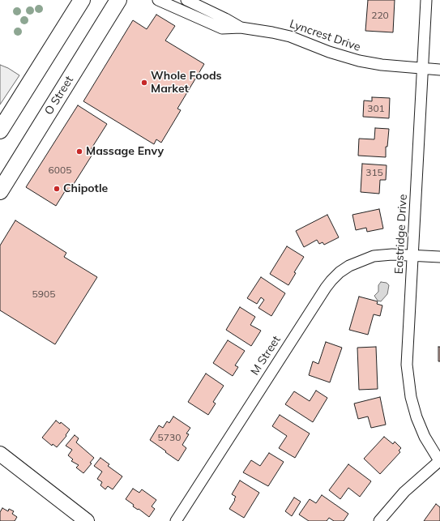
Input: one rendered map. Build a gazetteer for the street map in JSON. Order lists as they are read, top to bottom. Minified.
{"streets":{"main road":["O Street"],"street":["Lyncrest Drive","Eastridge Drive","M Street"]},"crossings":[["Lyncrest Drive","Eastridge Drive"],["Eastridge Drive","M Street"]],"places":["Whole Foods Market","Massage Envy","Chipotle"],"house_numbers":["220","301","6005","315","5905","5730"]}
